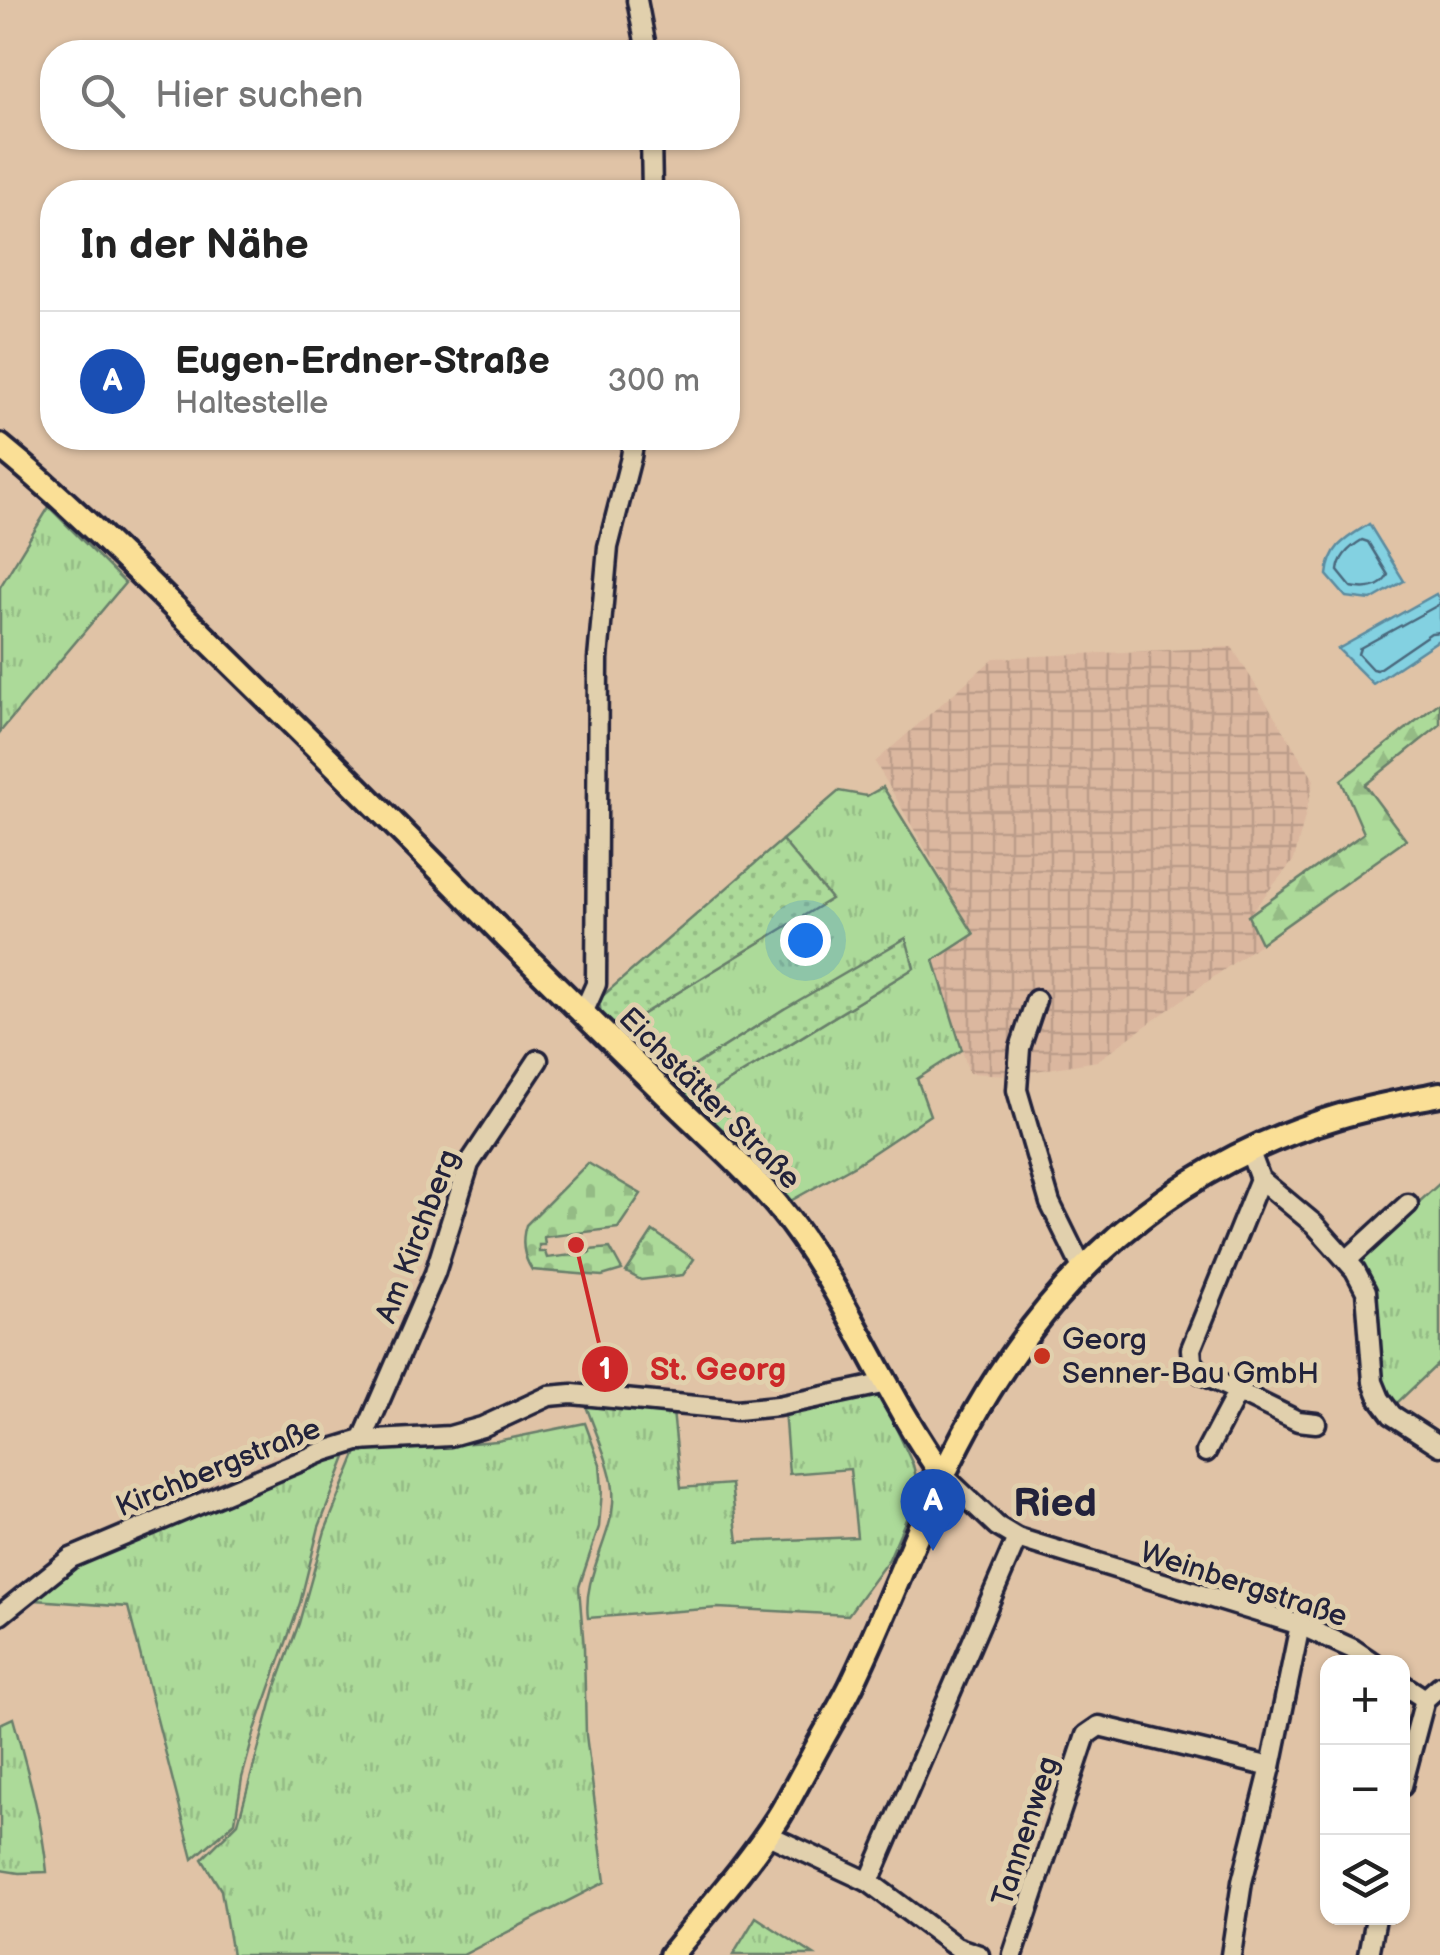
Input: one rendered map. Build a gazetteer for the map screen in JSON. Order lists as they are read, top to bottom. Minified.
{"streets":{"main road":["Eichstätter Straße"],"street":["Am Kirchberg","Kirchbergstraße","Weinbergstraße","Tannenweg"]},"crossings":[["Eichstätter Straße","Kirchbergstraße"],["Eichstätter Straße","Weinbergstraße"],["Am Kirchberg","Kirchbergstraße"]],"districts":["Ried"],"places":["St. Georg","Georg Senner-Bau GmbH"],"page":{"search":"Hier suchen","heading":"In der Nähe","list":[{"mark":"A","name":"Eugen-Erdner-Straße","note":"Haltestelle","value":"300 m"}],"pins":"A","map_buttons":["+","−"]}}
